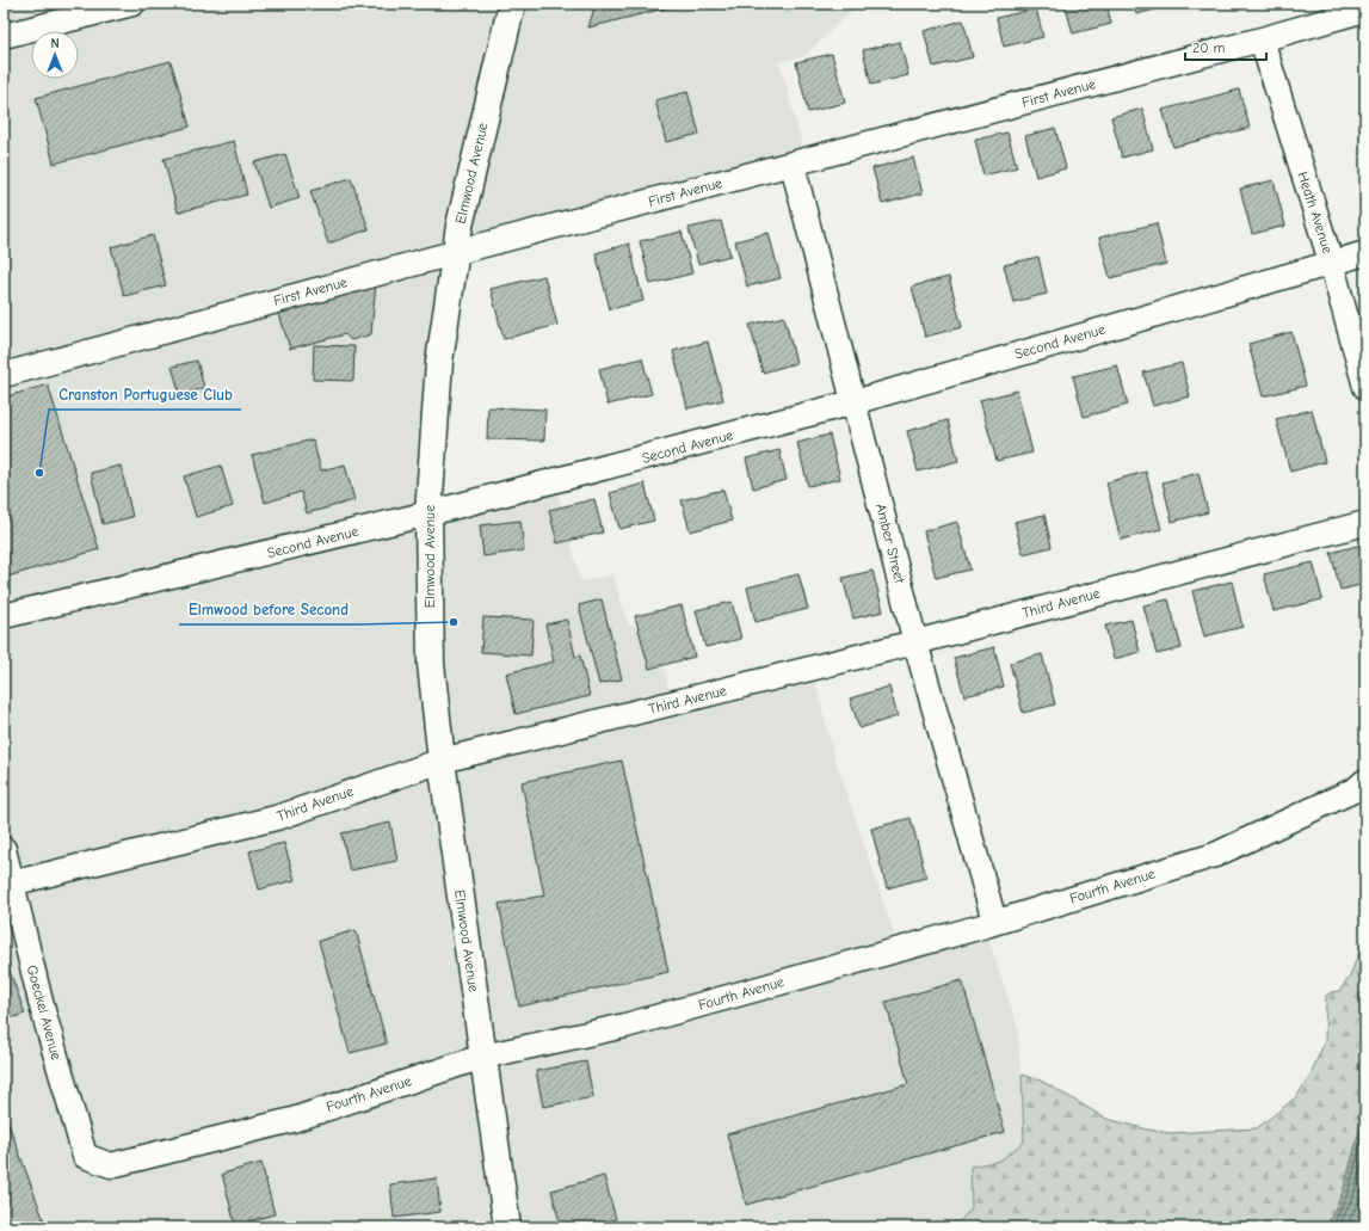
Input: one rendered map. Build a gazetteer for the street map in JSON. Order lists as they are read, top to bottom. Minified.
{"streets":{"main road":["Elmwood Avenue"],"street":["First Avenue","Heath Avenue","Second Avenue","Amber Street","Third Avenue","Fourth Avenue","Goeckel Avenue"]},"crossings":[["First Avenue","Elmwood Avenue"],["First Avenue","Heath Avenue"],["First Avenue","Amber Street"],["Elmwood Avenue","Second Avenue"],["Elmwood Avenue","Third Avenue"],["Elmwood Avenue","Fourth Avenue"],["Heath Avenue","Second Avenue"],["Second Avenue","Amber Street"],["Amber Street","Third Avenue"],["Amber Street","Fourth Avenue"],["Third Avenue","Goeckel Avenue"],["Fourth Avenue","Goeckel Avenue"]],"places":["Cranston Portuguese Club","Elmwood before Second"],"scale_bar":"20 m","north":"top"}
